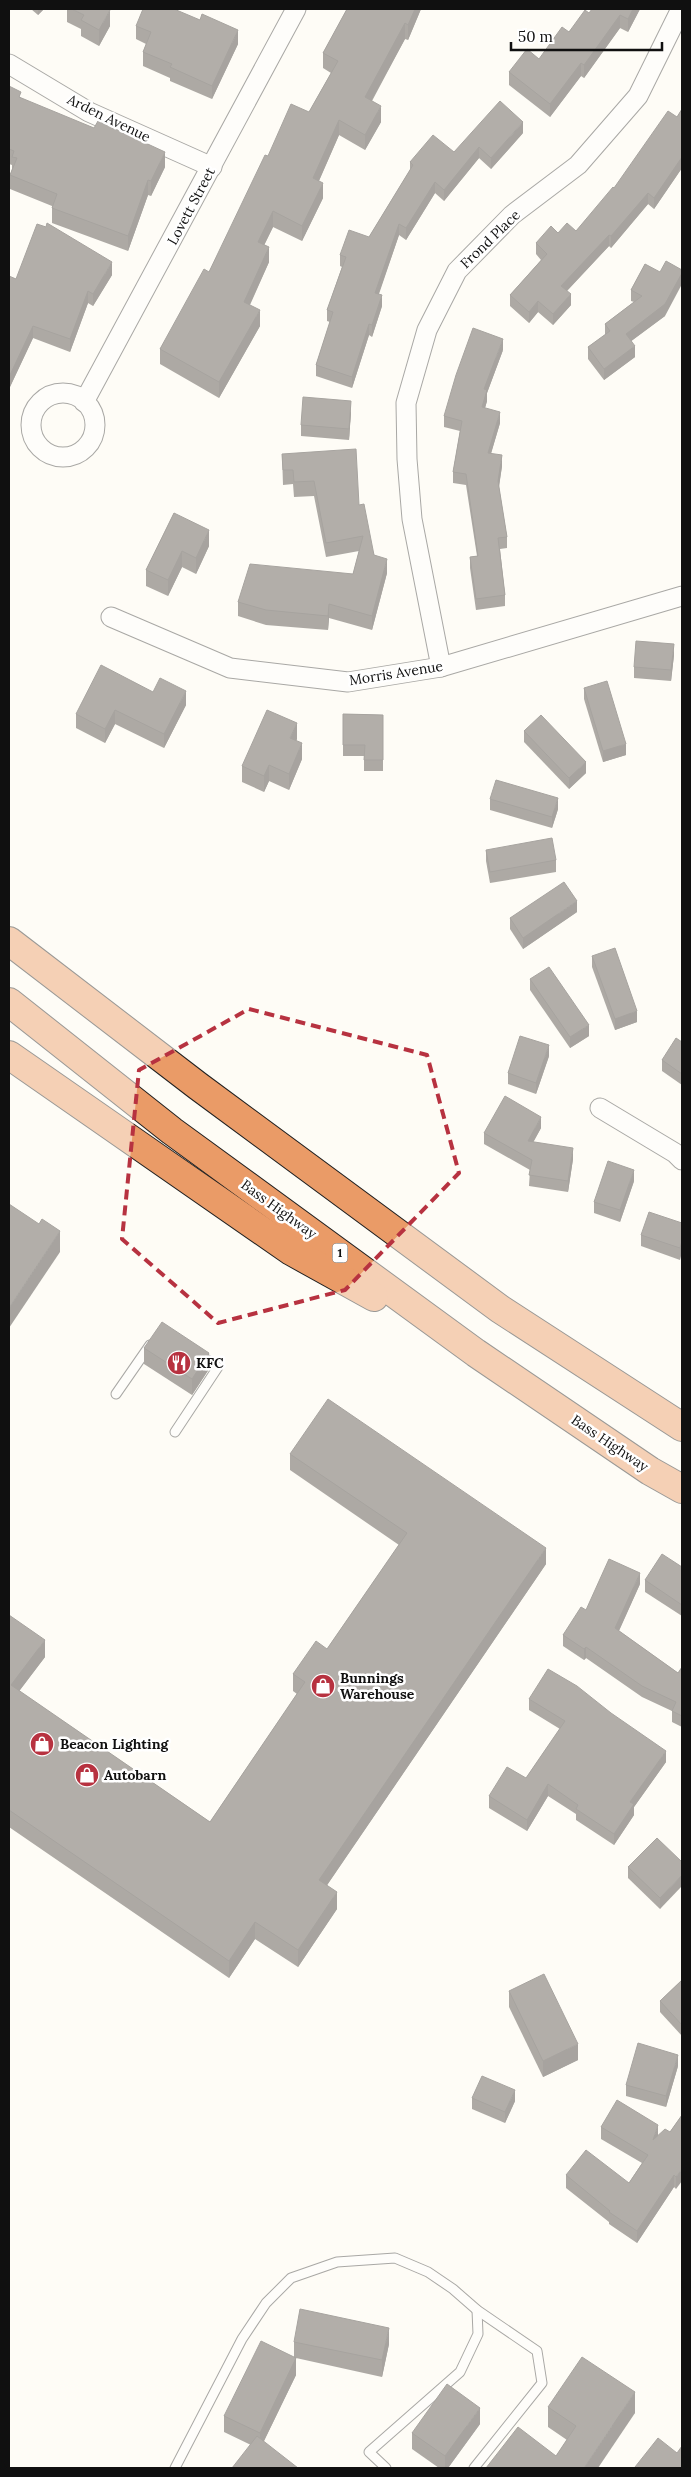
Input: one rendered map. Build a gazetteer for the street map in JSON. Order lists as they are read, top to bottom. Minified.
{"streets":{"highway":["Bass Highway","1"],"street":["Arden Avenue","Lovett Street","Frond Place","Morris Avenue"]},"crossings":[["Arden Avenue","Lovett Street"],["Frond Place","Morris Avenue"]],"places":{"restaurant":["KFC"],"shop":["Bunnings Warehouse","Beacon Lighting","Autobarn"]},"scale_bar":"50 m"}
